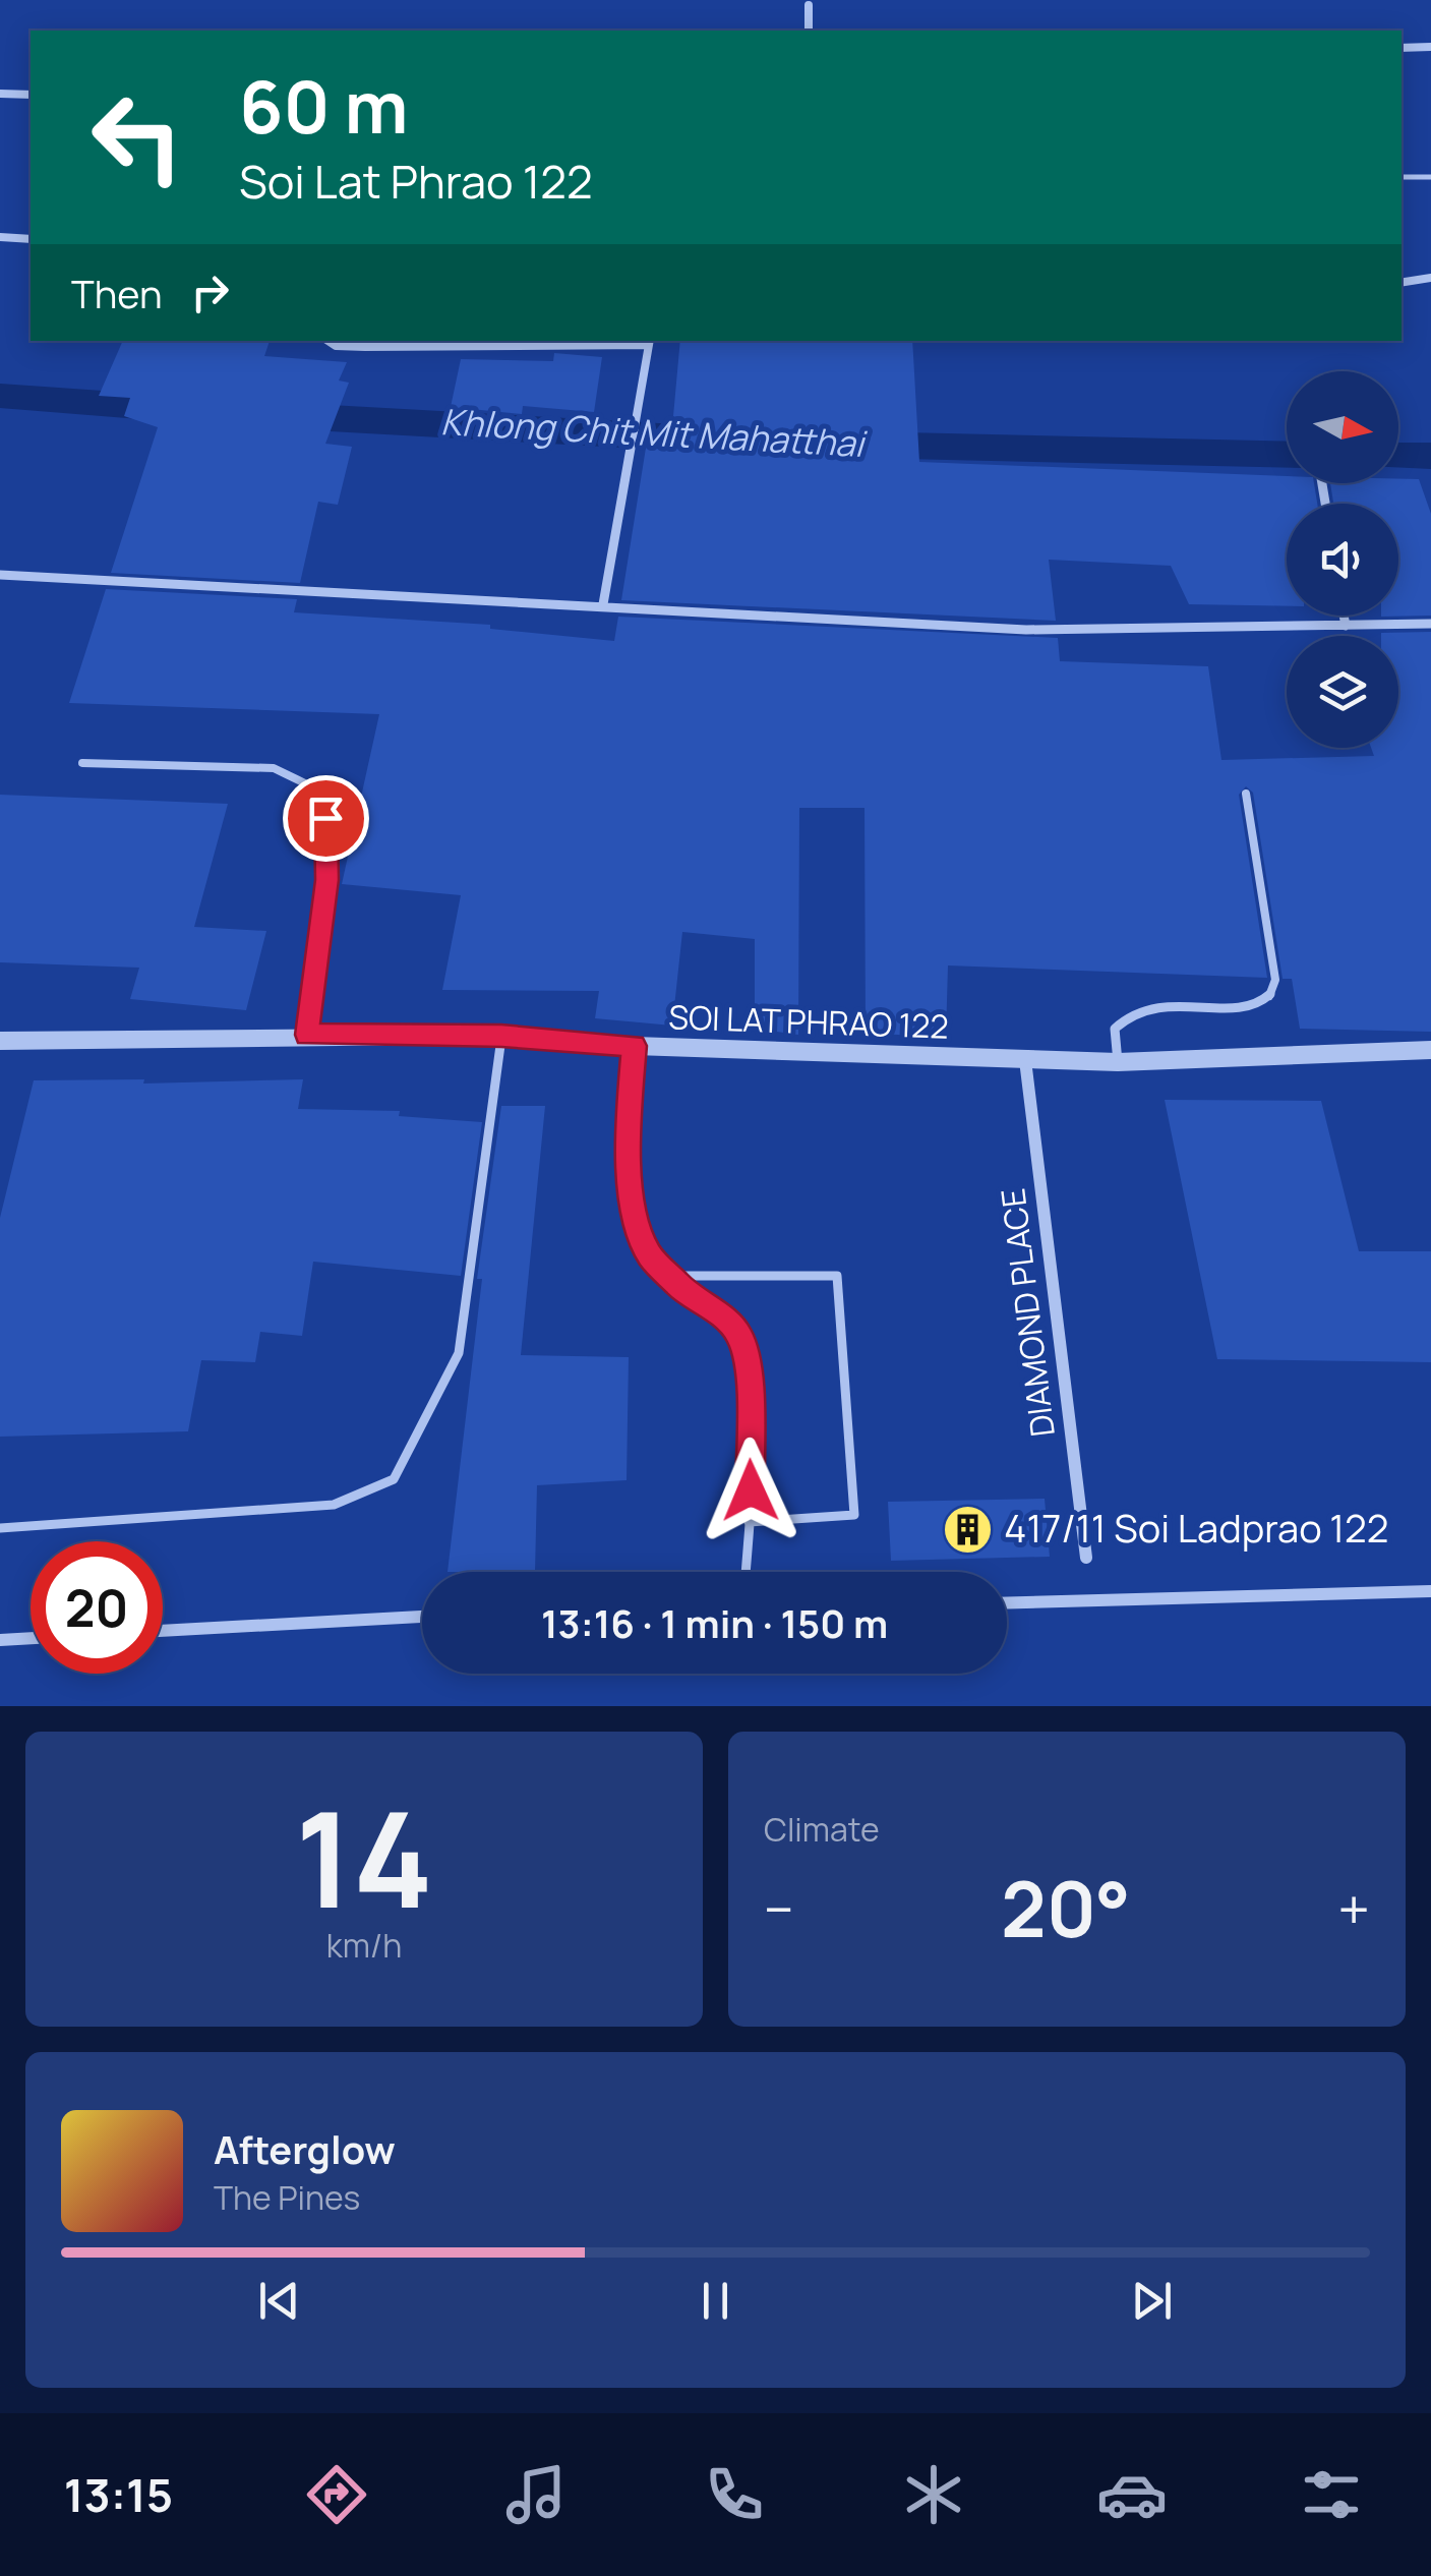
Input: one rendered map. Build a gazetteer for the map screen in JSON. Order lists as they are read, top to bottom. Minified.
{"streets":{"street":["SOI LAT PHRAO 122","DIAMOND PLACE"]},"crossings":[["SOI LAT PHRAO 122","DIAMOND PLACE"]],"water":["Khlong Chit Mit Mahatthai"],"places":{"building":["417/11 Soi Ladprao 122"]},"north":"right","page":{"turn":["60 m","Soi Lat Phrao 122"],"then":"Then","limit":"20","trip":"13:16 · 1 min · 150 m","tile":[["14","km/h"],"Climate"],"heat":["−","20°","+"],"song":["Afterglow","The Pines"],"tabs":"13:15"}}
